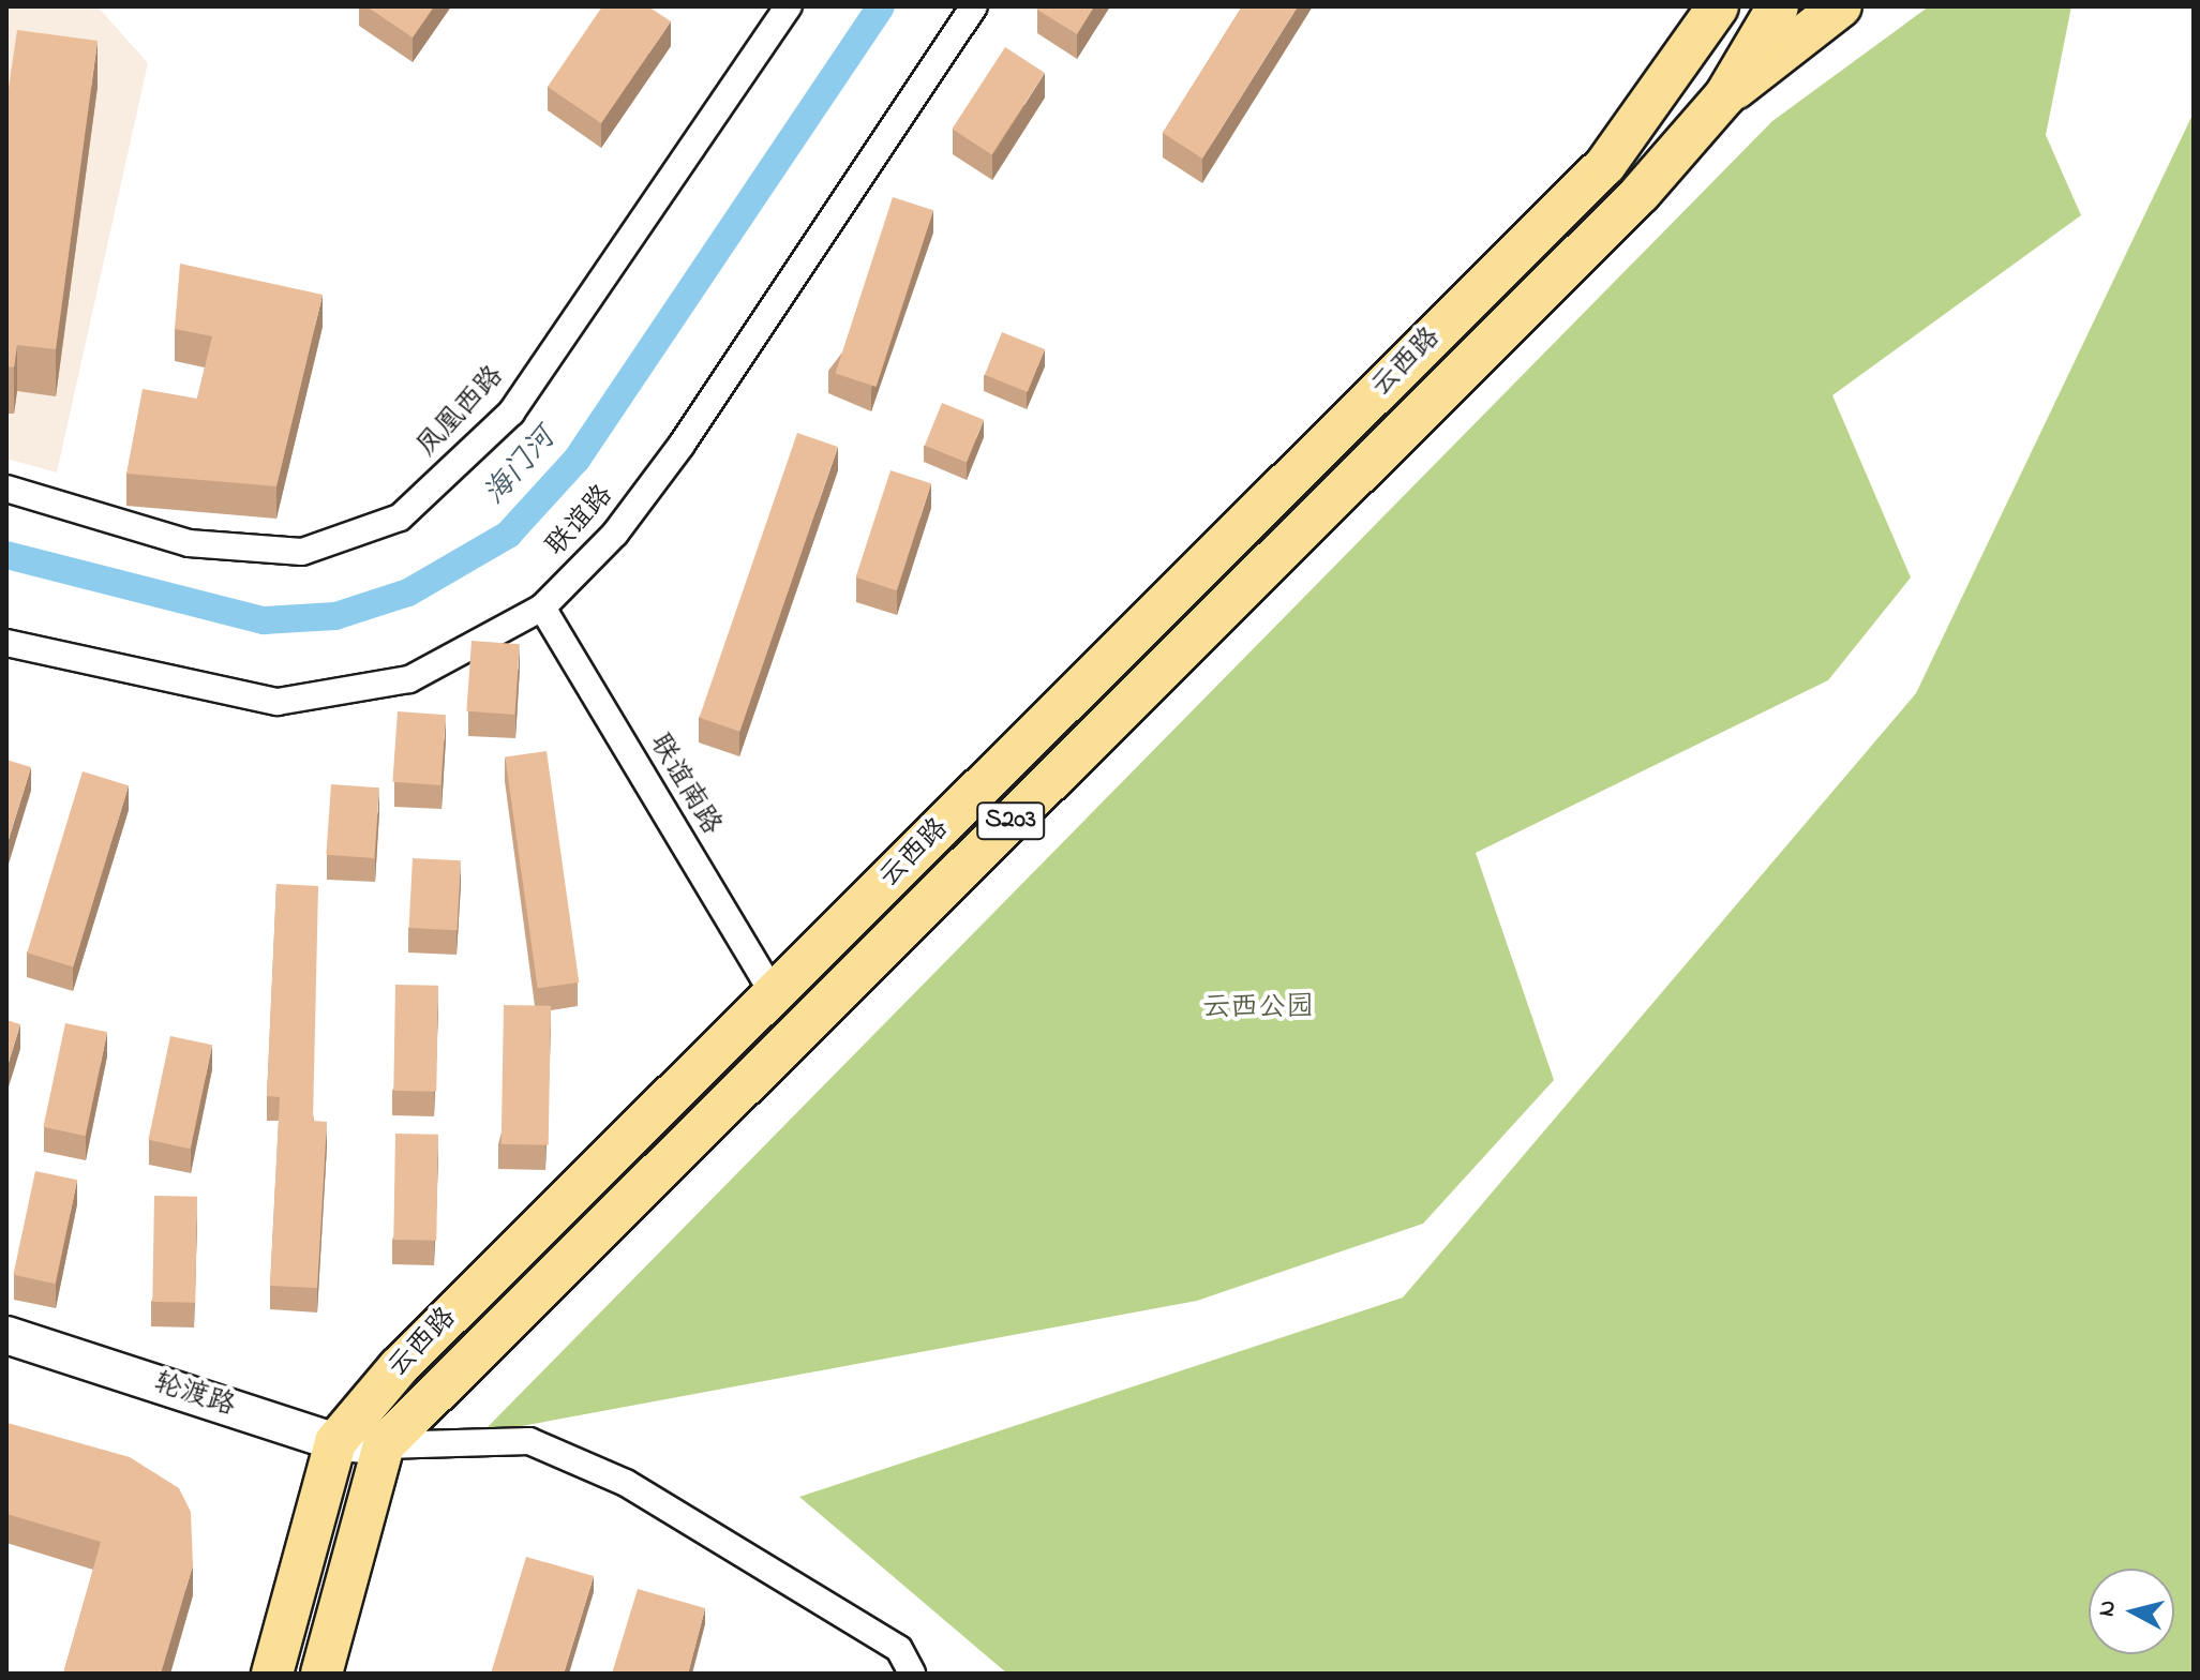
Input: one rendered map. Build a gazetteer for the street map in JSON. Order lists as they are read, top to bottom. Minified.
{"streets":{"main road":["云西路","S203","轮渡路"],"street":["凤凰西路","联谊路","联谊南路"]},"crossings":[["云西路","联谊南路"],["云西路","轮渡路"],["联谊路","联谊南路"]],"water":["海门河"],"parks":["云西公园"],"north":"left"}
